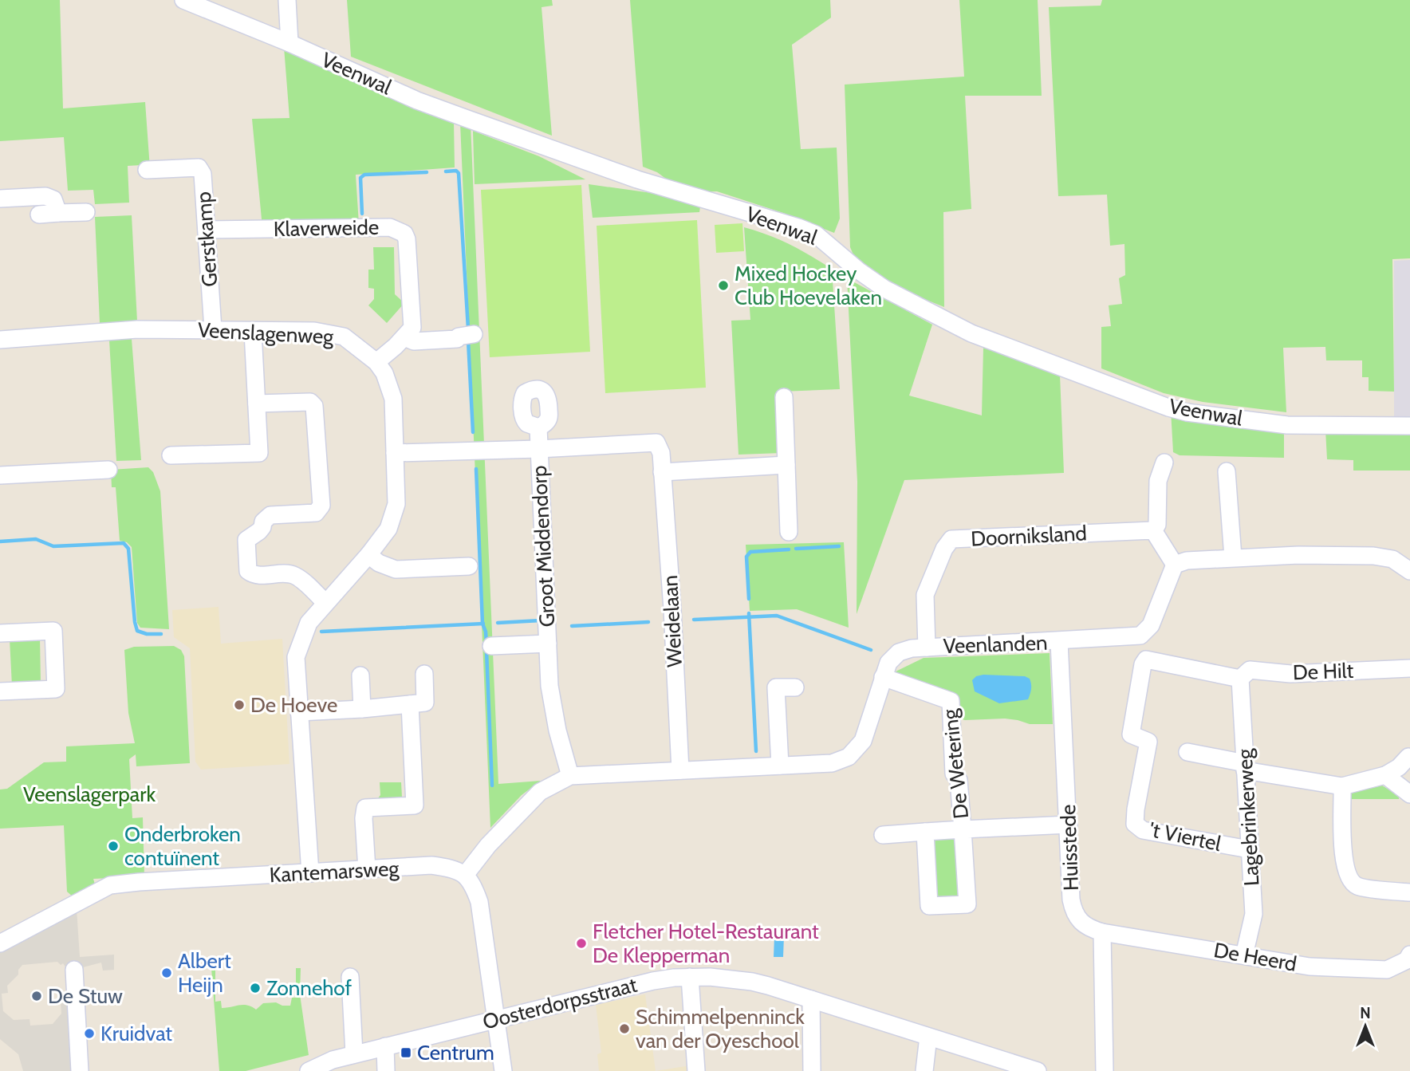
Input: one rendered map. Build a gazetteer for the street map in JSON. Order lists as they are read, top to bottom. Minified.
{"streets":{"street":["Veenwal","Klaverweide","Gerstkamp","Veenslagenweg","Doorniksland","Groot Middendorp","Weidelaan","Veenlanden","De Hilt","De Wetering","Lagebrinkerweg","'t Viertel","Huisstede","Kantemarsweg","De Heerd","Oosterdorpsstraat"]},"crossings":[["Klaverweide","Gerstkamp"],["Gerstkamp","Veenslagenweg"],["Veenslagenweg","Weidelaan"],["Veenslagenweg","Kantemarsweg"],["Doorniksland","Veenlanden"],["Groot Middendorp","Weidelaan"],["Groot Middendorp","Veenlanden"],["Weidelaan","Veenlanden"],["Veenlanden","De Wetering"],["Veenlanden","'t Viertel"],["Veenlanden","Huisstede"],["Veenlanden","Kantemarsweg"],["De Hilt","Lagebrinkerweg"],["Lagebrinkerweg","'t Viertel"],["Lagebrinkerweg","De Heerd"],["Huisstede","De Heerd"]],"parks":["Veenslagerpark"],"places":{"other":["Mixed Hockey Club Hoevelaken","De Hoeve","Onderbroken contuïnent","Fletcher Hotel-Restaurant De Klepperman","Albert Heijn","Zonnehof","De Stuw","Schimmelpenninck van der Oyeschool","Kruidvat"],"transit":["Centrum"]},"north":"top"}
